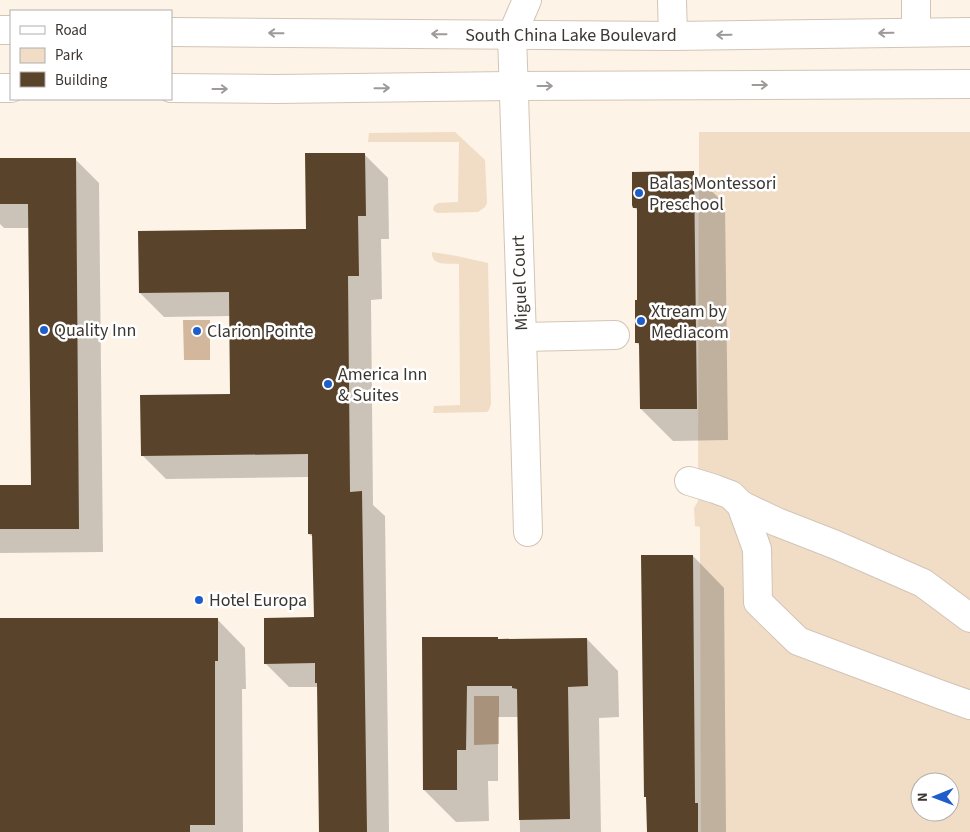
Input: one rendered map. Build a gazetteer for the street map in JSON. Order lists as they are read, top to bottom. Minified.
{"streets":{"main road":["South China Lake Boulevard","Miguel Court"]},"crossings":[["South China Lake Boulevard","Miguel Court"]],"places":["Balas Montessori Preschool","Xtream by Mediacom","Quality Inn","Clarion Pointe","America Inn & Suites","Hotel Europa"],"legend":["Road","Park","Building"],"north":"left"}
